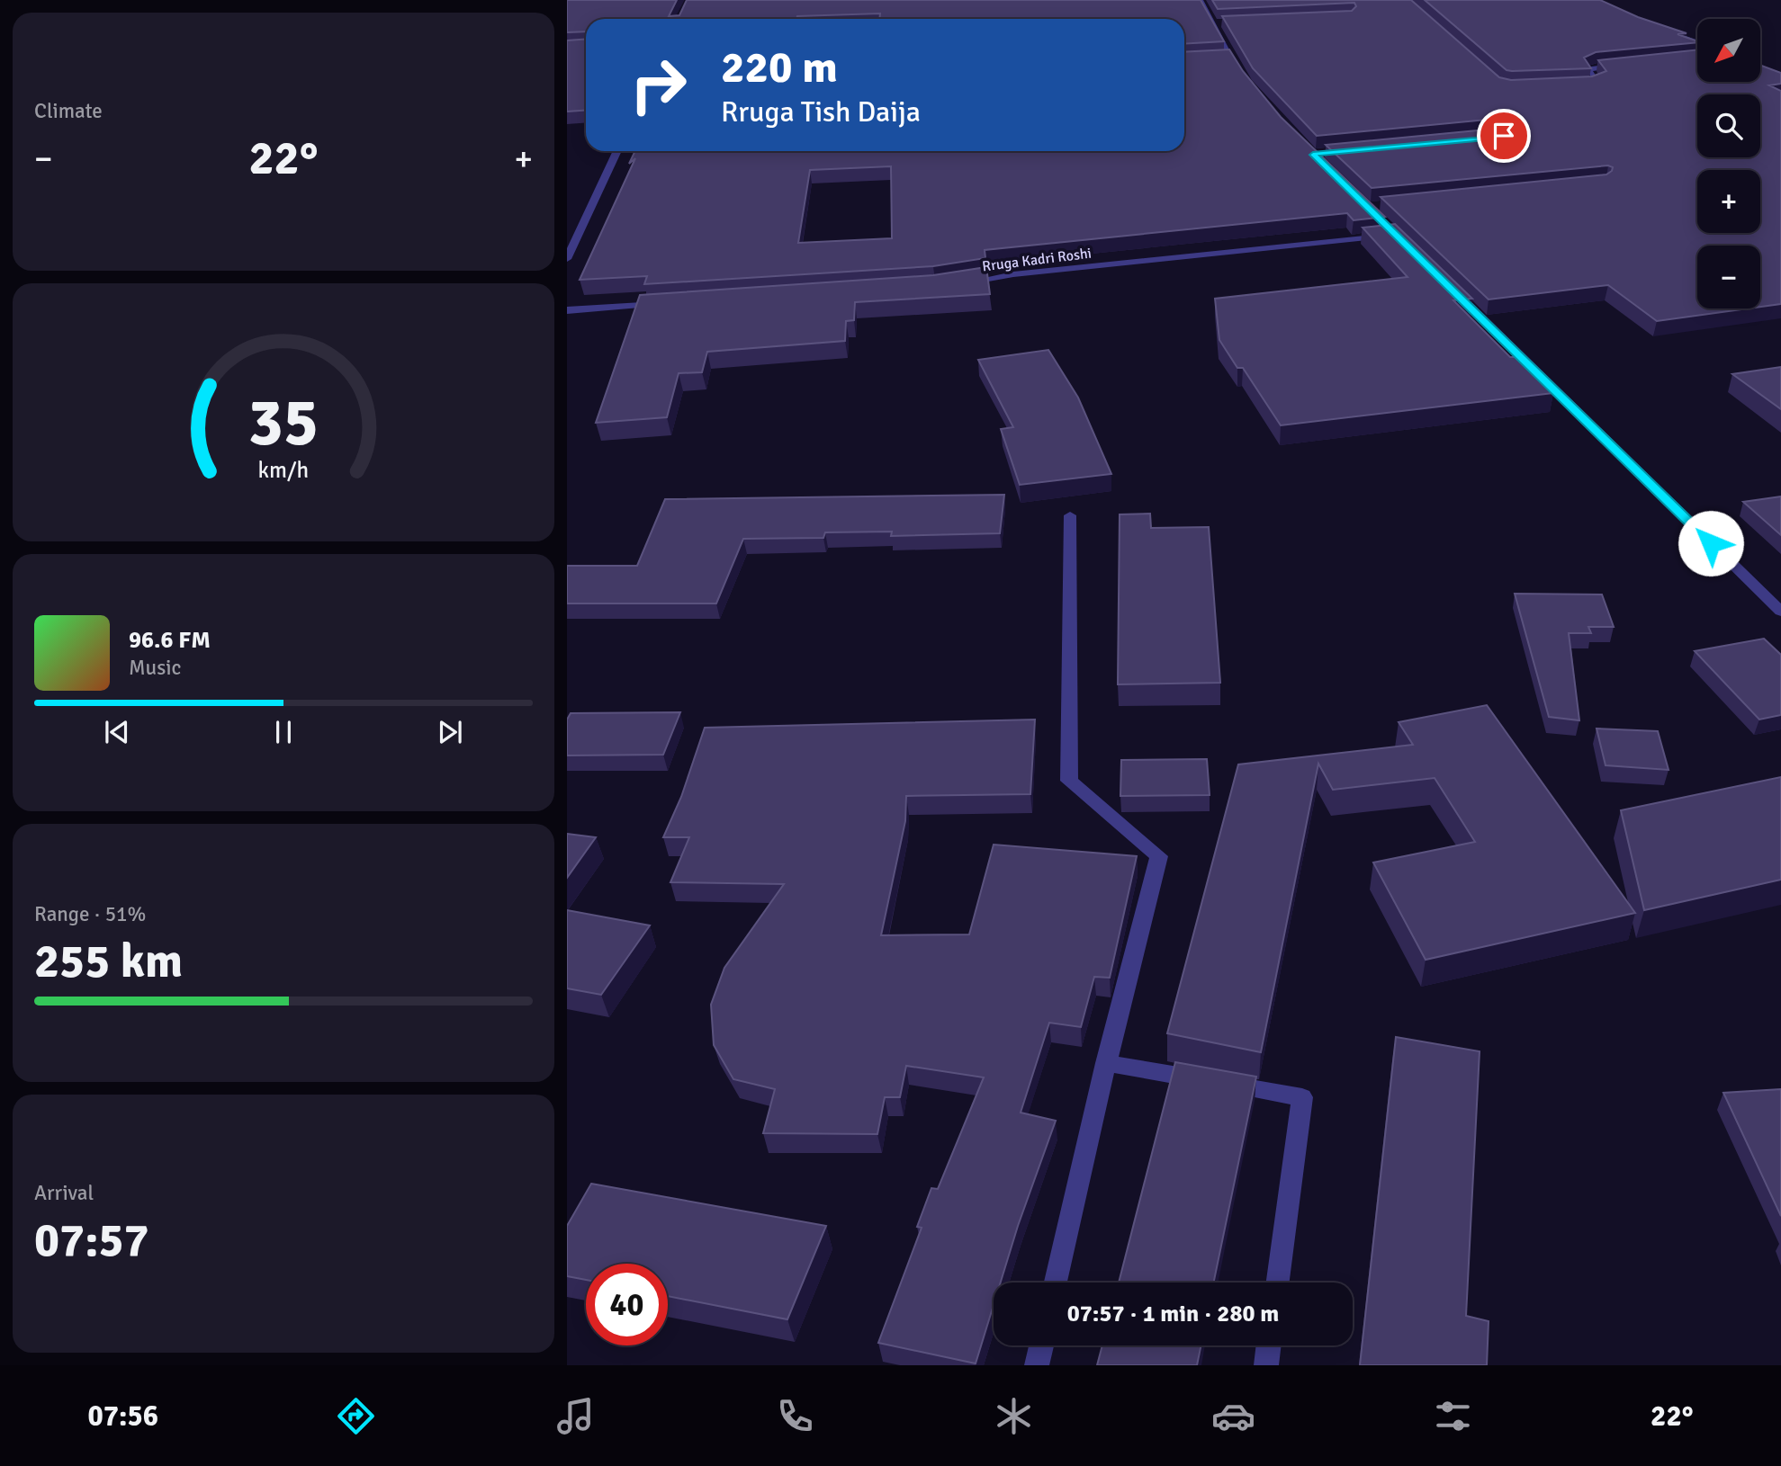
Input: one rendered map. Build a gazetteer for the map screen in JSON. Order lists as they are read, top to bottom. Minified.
{"streets":{"street":["Rruga Kadri Roshi"]},"north":"bottom left","page":{"tile":["Climate",["Range · 51%","255 km"],["Arrival","07:57"]],"map_buttons":["+","−"],"turn":["220 m","Rruga Tish Daija"],"heat":["−","22°","+"],"song":["96.6 FM","Music"],"limit":"40","trip":"07:57 · 1 min · 280 m","tabs":["07:56","22°"],"gauge":["35","km/h"]}}
